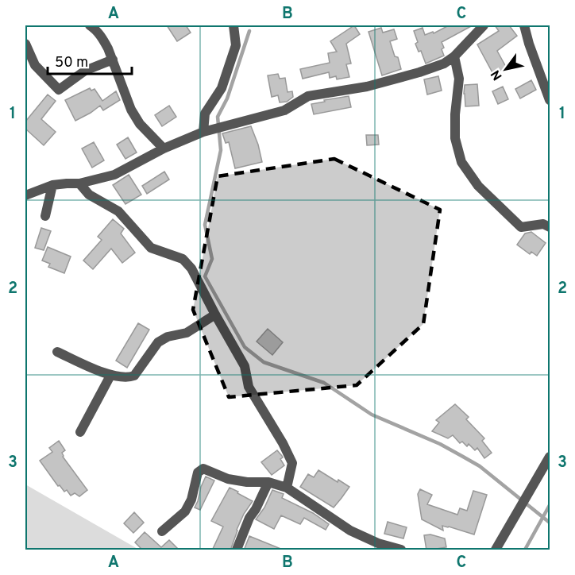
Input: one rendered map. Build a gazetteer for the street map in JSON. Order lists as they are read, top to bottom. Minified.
{"scale_bar":"50 m","north":"bottom left","grid":{"columns":["A","B","C"],"rows":["1","2","3"]}}
